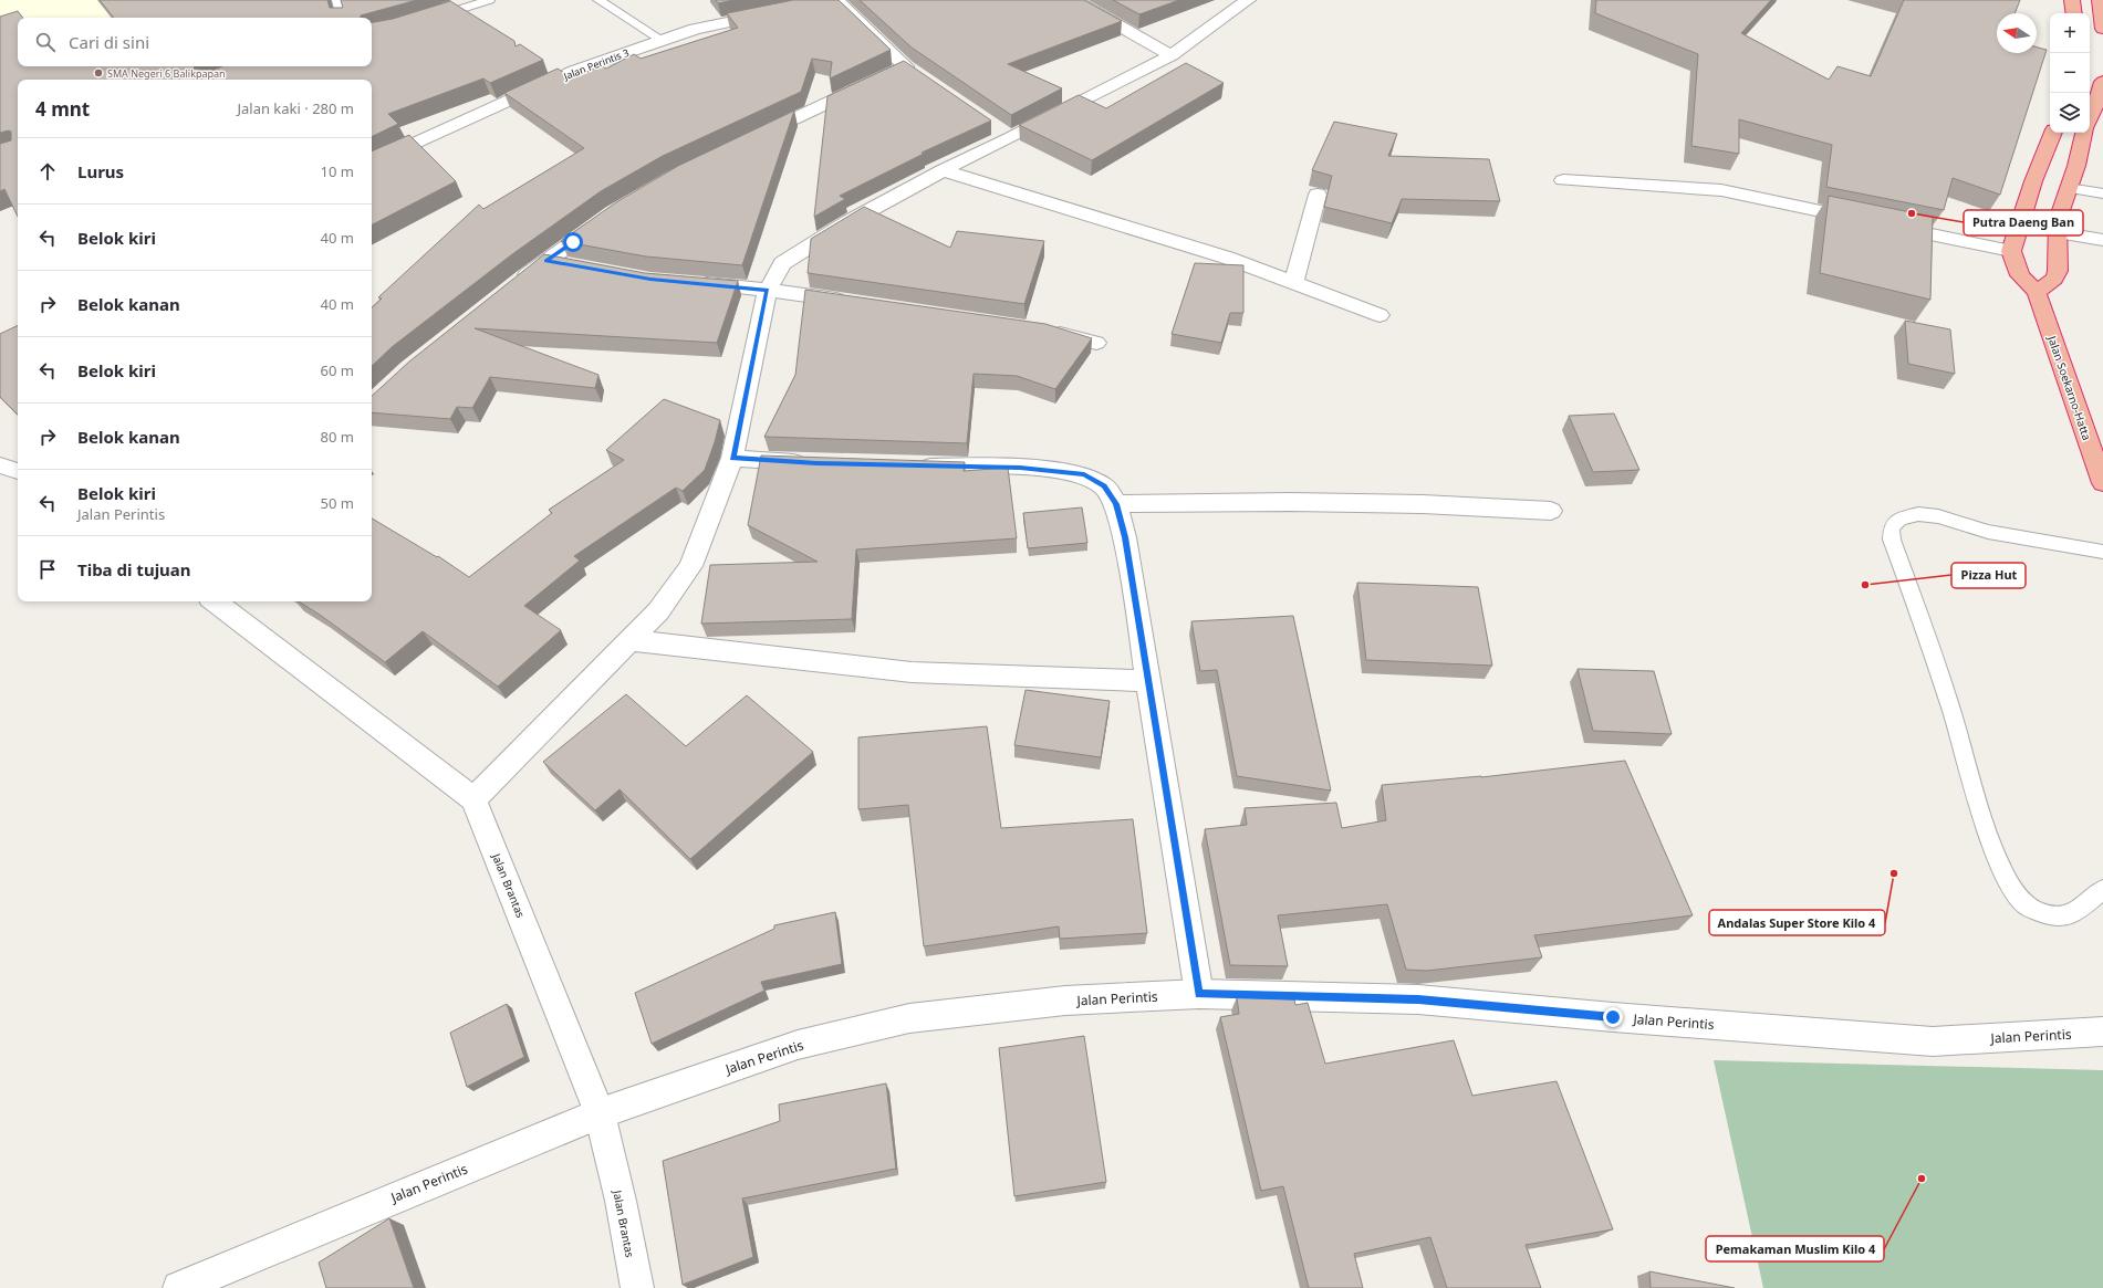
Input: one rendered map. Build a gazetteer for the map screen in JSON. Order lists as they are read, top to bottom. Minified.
{"streets":{"highway":["Jalan Soekarno-Hatta"],"street":["Jalan Perintis 3","Jalan Brantas","Jalan Perintis"]},"crossings":[["Jalan Brantas","Jalan Perintis"]],"places":["SMA Negeri 6 Balikpapan","Putra Daeng Ban","Pizza Hut","Andalas Super Store Kilo 4","Pemakaman Muslim Kilo 4"],"north":"left","page":{"map_buttons":["+","−"],"search":"Cari di sini","heading":["4 mnt","Jalan kaki · 280 m"],"list":[["Lurus","10 m"],["Belok kiri","40 m"],["Belok kanan","40 m"],["Belok kiri","60 m"],["Belok kanan","80 m"],["Belok kiri","Jalan Perintis","50 m"],"Tiba di tujuan"]}}
